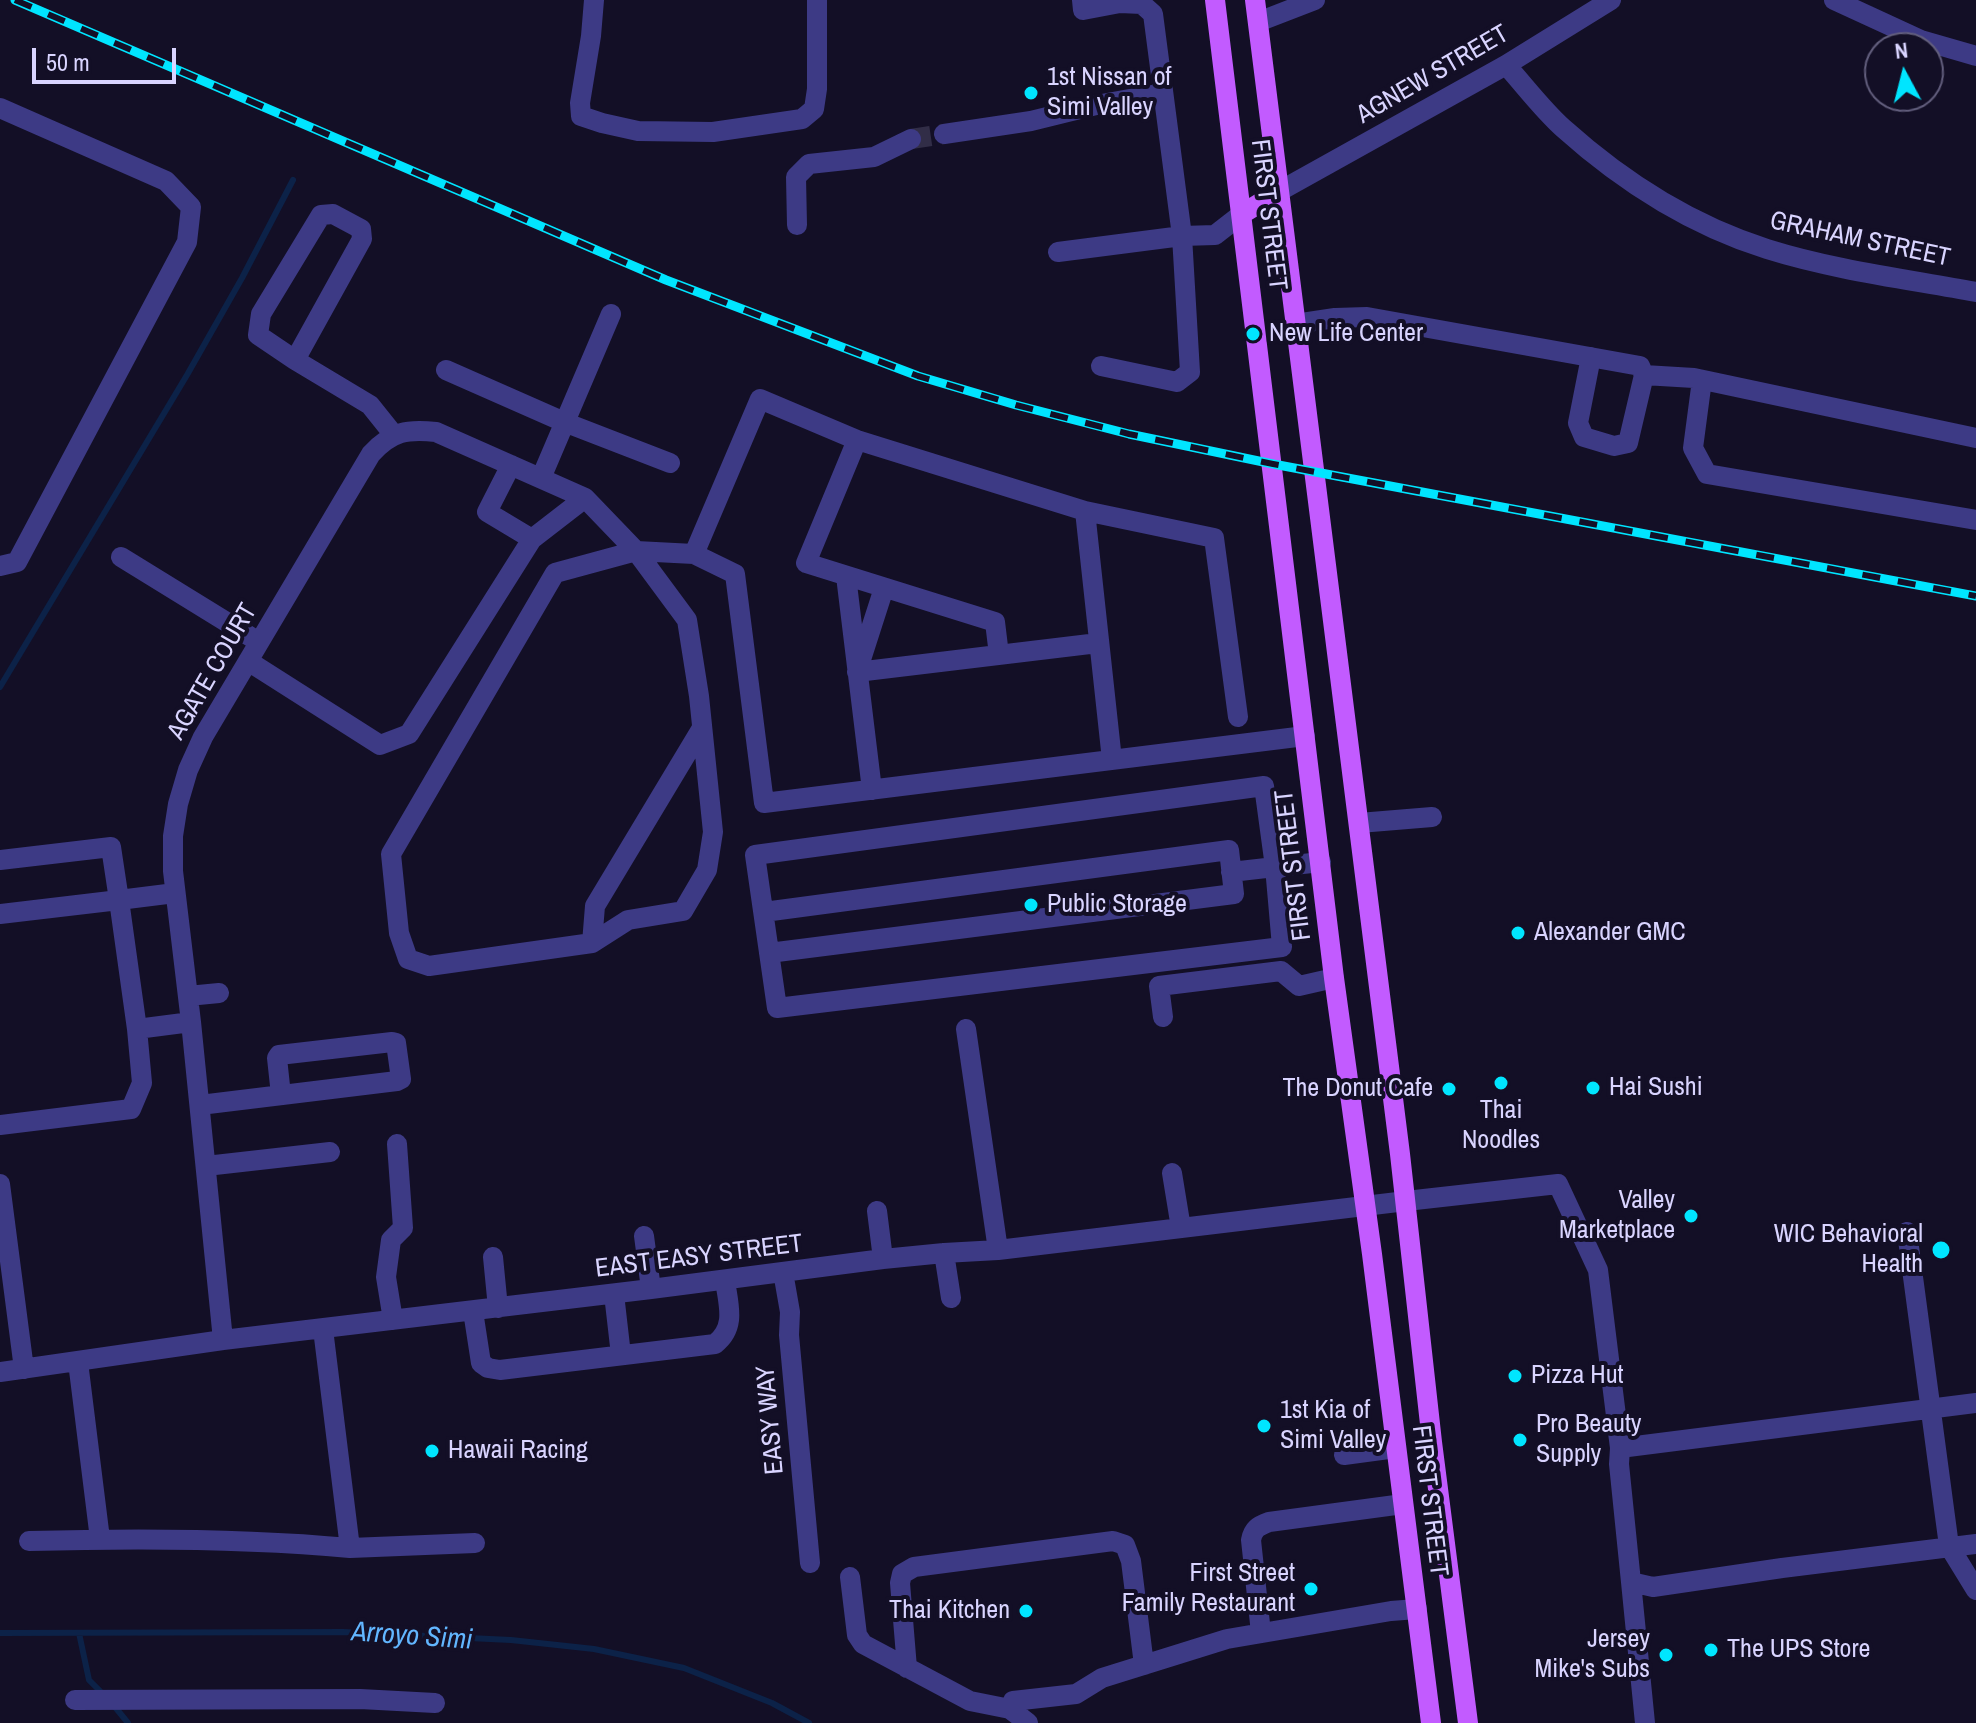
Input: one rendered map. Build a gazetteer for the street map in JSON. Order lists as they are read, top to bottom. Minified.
{"streets":{"main road":["FIRST STREET"],"street":["AGNEW STREET","GRAHAM STREET","AGATE COURT","EAST EASY STREET","EASY WAY"]},"crossings":[["AGNEW STREET","FIRST STREET"],["AGNEW STREET","GRAHAM STREET"],["FIRST STREET","EAST EASY STREET"],["AGATE COURT","EAST EASY STREET"],["EAST EASY STREET","EASY WAY"]],"water":["Arroyo Simi"],"places":["1st Nissan of Simi Valley","New Life Center","Public Storage","Alexander GMC","Thai Noodles","Hai Sushi","The Donut Cafe","Valley Marketplace","WIC Behavioral Health","Pizza Hut","1st Kia of Simi Valley","Pro Beauty Supply","Hawaii Racing","First Street Family Restaurant","Thai Kitchen","The UPS Store","Jersey Mike's Subs"],"scale_bar":"50 m","north":"top"}
